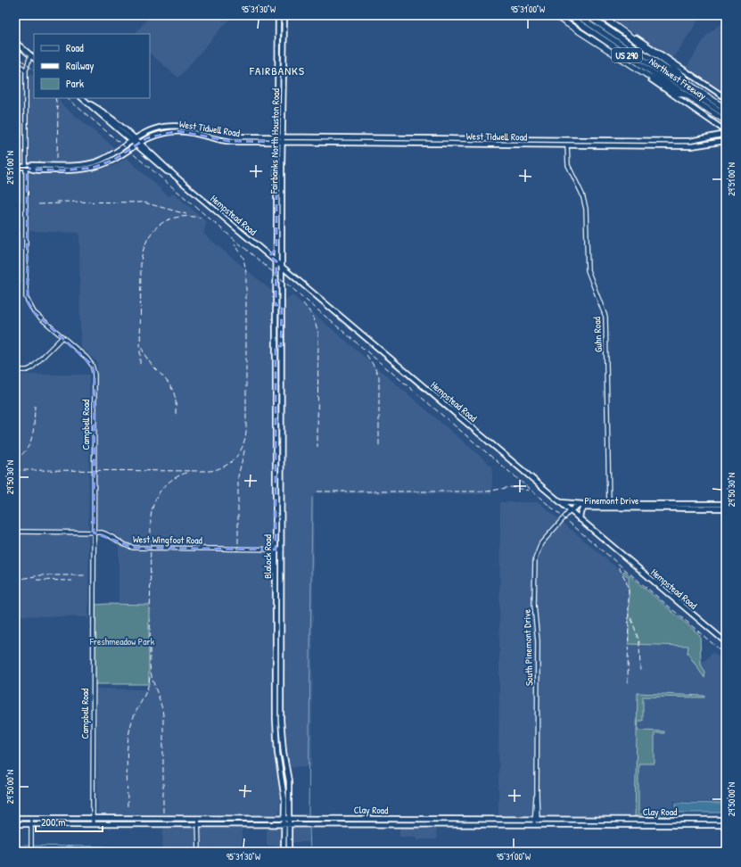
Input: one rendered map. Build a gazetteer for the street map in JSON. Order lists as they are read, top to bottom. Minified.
{"streets":{"highway":["US 290","Northwest Freeway"],"main road":["West Tidwell Road","Fairbanks North Houston Road","Hempstead Road","Pinemont Drive","Blalock Road","Clay Road"],"street":["Guhn Road","Campbell Road","West Wingfoot Road","South Pinemont Drive"]},"crossings":[["West Tidwell Road","Fairbanks North Houston Road"],["West Tidwell Road","Hempstead Road"],["West Tidwell Road","Guhn Road"],["West Tidwell Road","Campbell Road"],["Fairbanks North Houston Road","Hempstead Road"],["Fairbanks North Houston Road","Blalock Road"],["Hempstead Road","Pinemont Drive"],["Hempstead Road","Blalock Road"],["Hempstead Road","South Pinemont Drive"],["Guhn Road","Pinemont Drive"],["Campbell Road","West Wingfoot Road"],["Campbell Road","Clay Road"],["Pinemont Drive","South Pinemont Drive"],["West Wingfoot Road","Blalock Road"],["Blalock Road","Clay Road"],["South Pinemont Drive","Clay Road"]],"districts":["FAIRBANKS"],"parks":["Freshmeadow Park"],"legend":["Road","Railway","Park"],"scale_bar":"200 m","coordinates":["95°31'30\"W","95°31'00\"W","29°51'00\"N","29°50'30\"N","29°50'00\"N"]}
